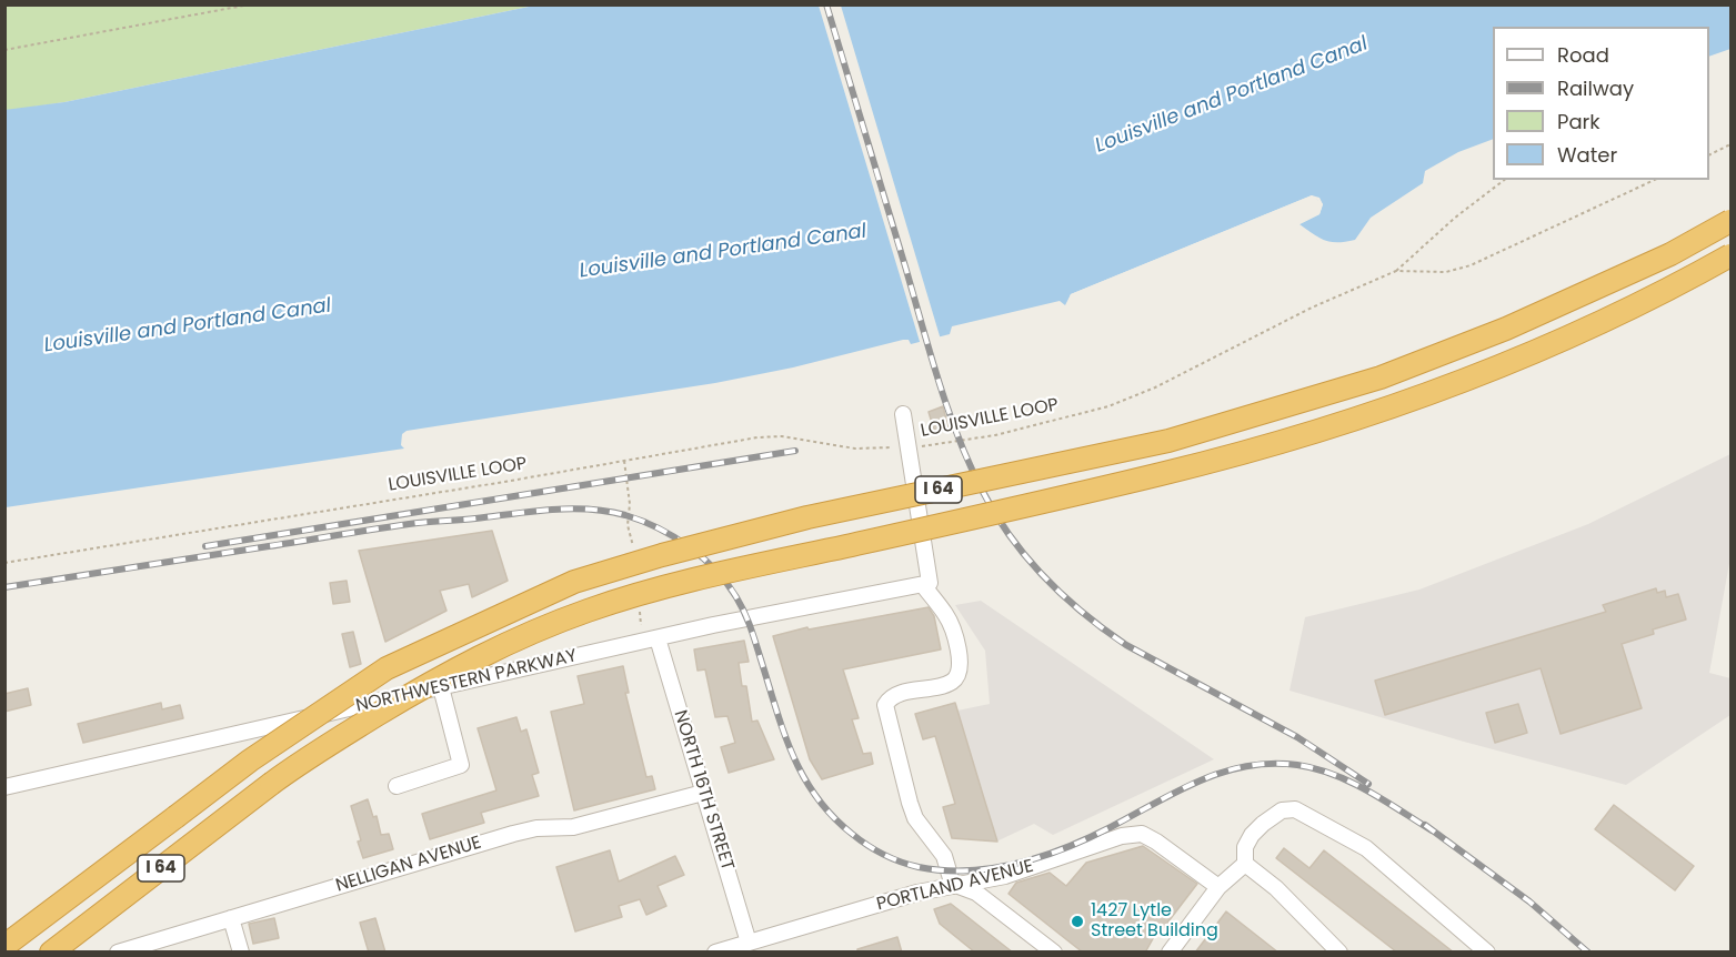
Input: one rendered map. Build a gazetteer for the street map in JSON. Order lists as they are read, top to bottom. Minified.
{"streets":{"highway":["I 64"],"street":["NORTHWESTERN PARKWAY","NORTH 16TH STREET","NELLIGAN AVENUE","PORTLAND AVENUE"],"path":["LOUISVILLE LOOP"]},"crossings":[["NORTHWESTERN PARKWAY","NORTH 16TH STREET"],["NORTH 16TH STREET","NELLIGAN AVENUE"],["NORTH 16TH STREET","PORTLAND AVENUE"]],"water":["Louisville and Portland Canal"],"places":["1427 Lytle Street Building"],"legend":["Road","Railway","Park","Water"]}
